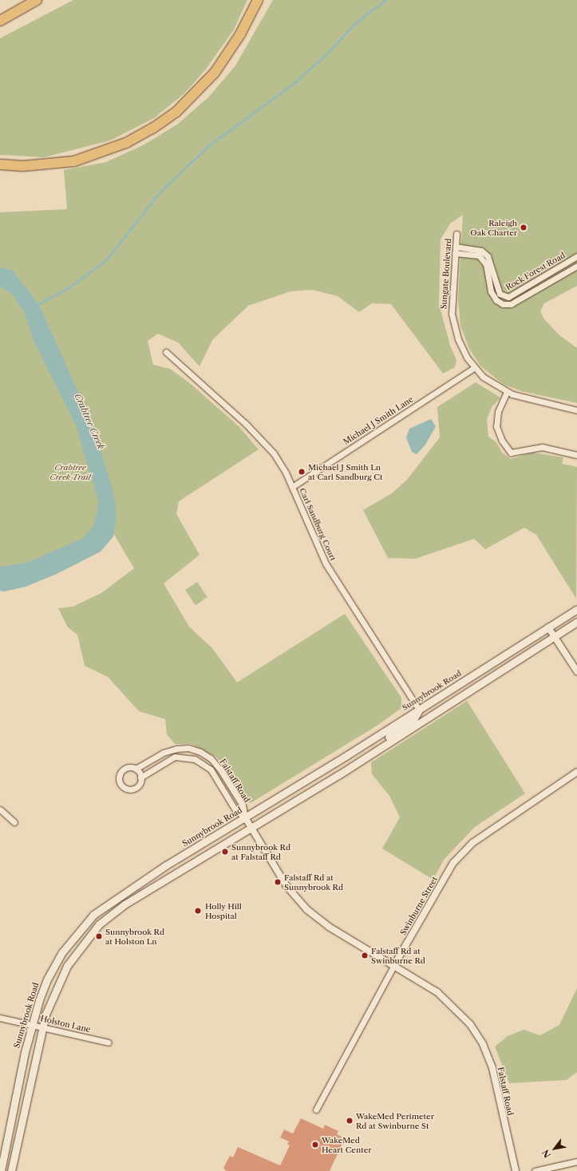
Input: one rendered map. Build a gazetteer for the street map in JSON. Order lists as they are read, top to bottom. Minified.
{"streets":{"main road":["Sunnybrook Road"],"street":["Rock Forest Road","Sungate Boulevard","Michael J Smith Lane","Carl Sandburg Court","Falstaff Road","Swinburne Street","Holston Lane"]},"crossings":[["Rock Forest Road","Sungate Boulevard"],["Sungate Boulevard","Michael J Smith Lane"],["Michael J Smith Lane","Carl Sandburg Court"],["Carl Sandburg Court","Sunnybrook Road"],["Sunnybrook Road","Falstaff Road"],["Sunnybrook Road","Holston Lane"],["Falstaff Road","Swinburne Street"]],"water":["Crabtree Creek"],"parks":["Crabtree Creek Trail"],"places":["Raleigh Oak Charter","Michael J Smith Ln at Carl Sandburg Ct","Sunnybrook Rd at Falstaff Rd","Falstaff Rd at Sunnybrook Rd","Holly Hill Hospital","Sunnybrook Rd at Holston Ln","Falstaff Rd at Swinburne Rd","WakeMed Perimeter Rd at Swinburne St","WakeMed Heart Center"],"north":"bottom left"}
